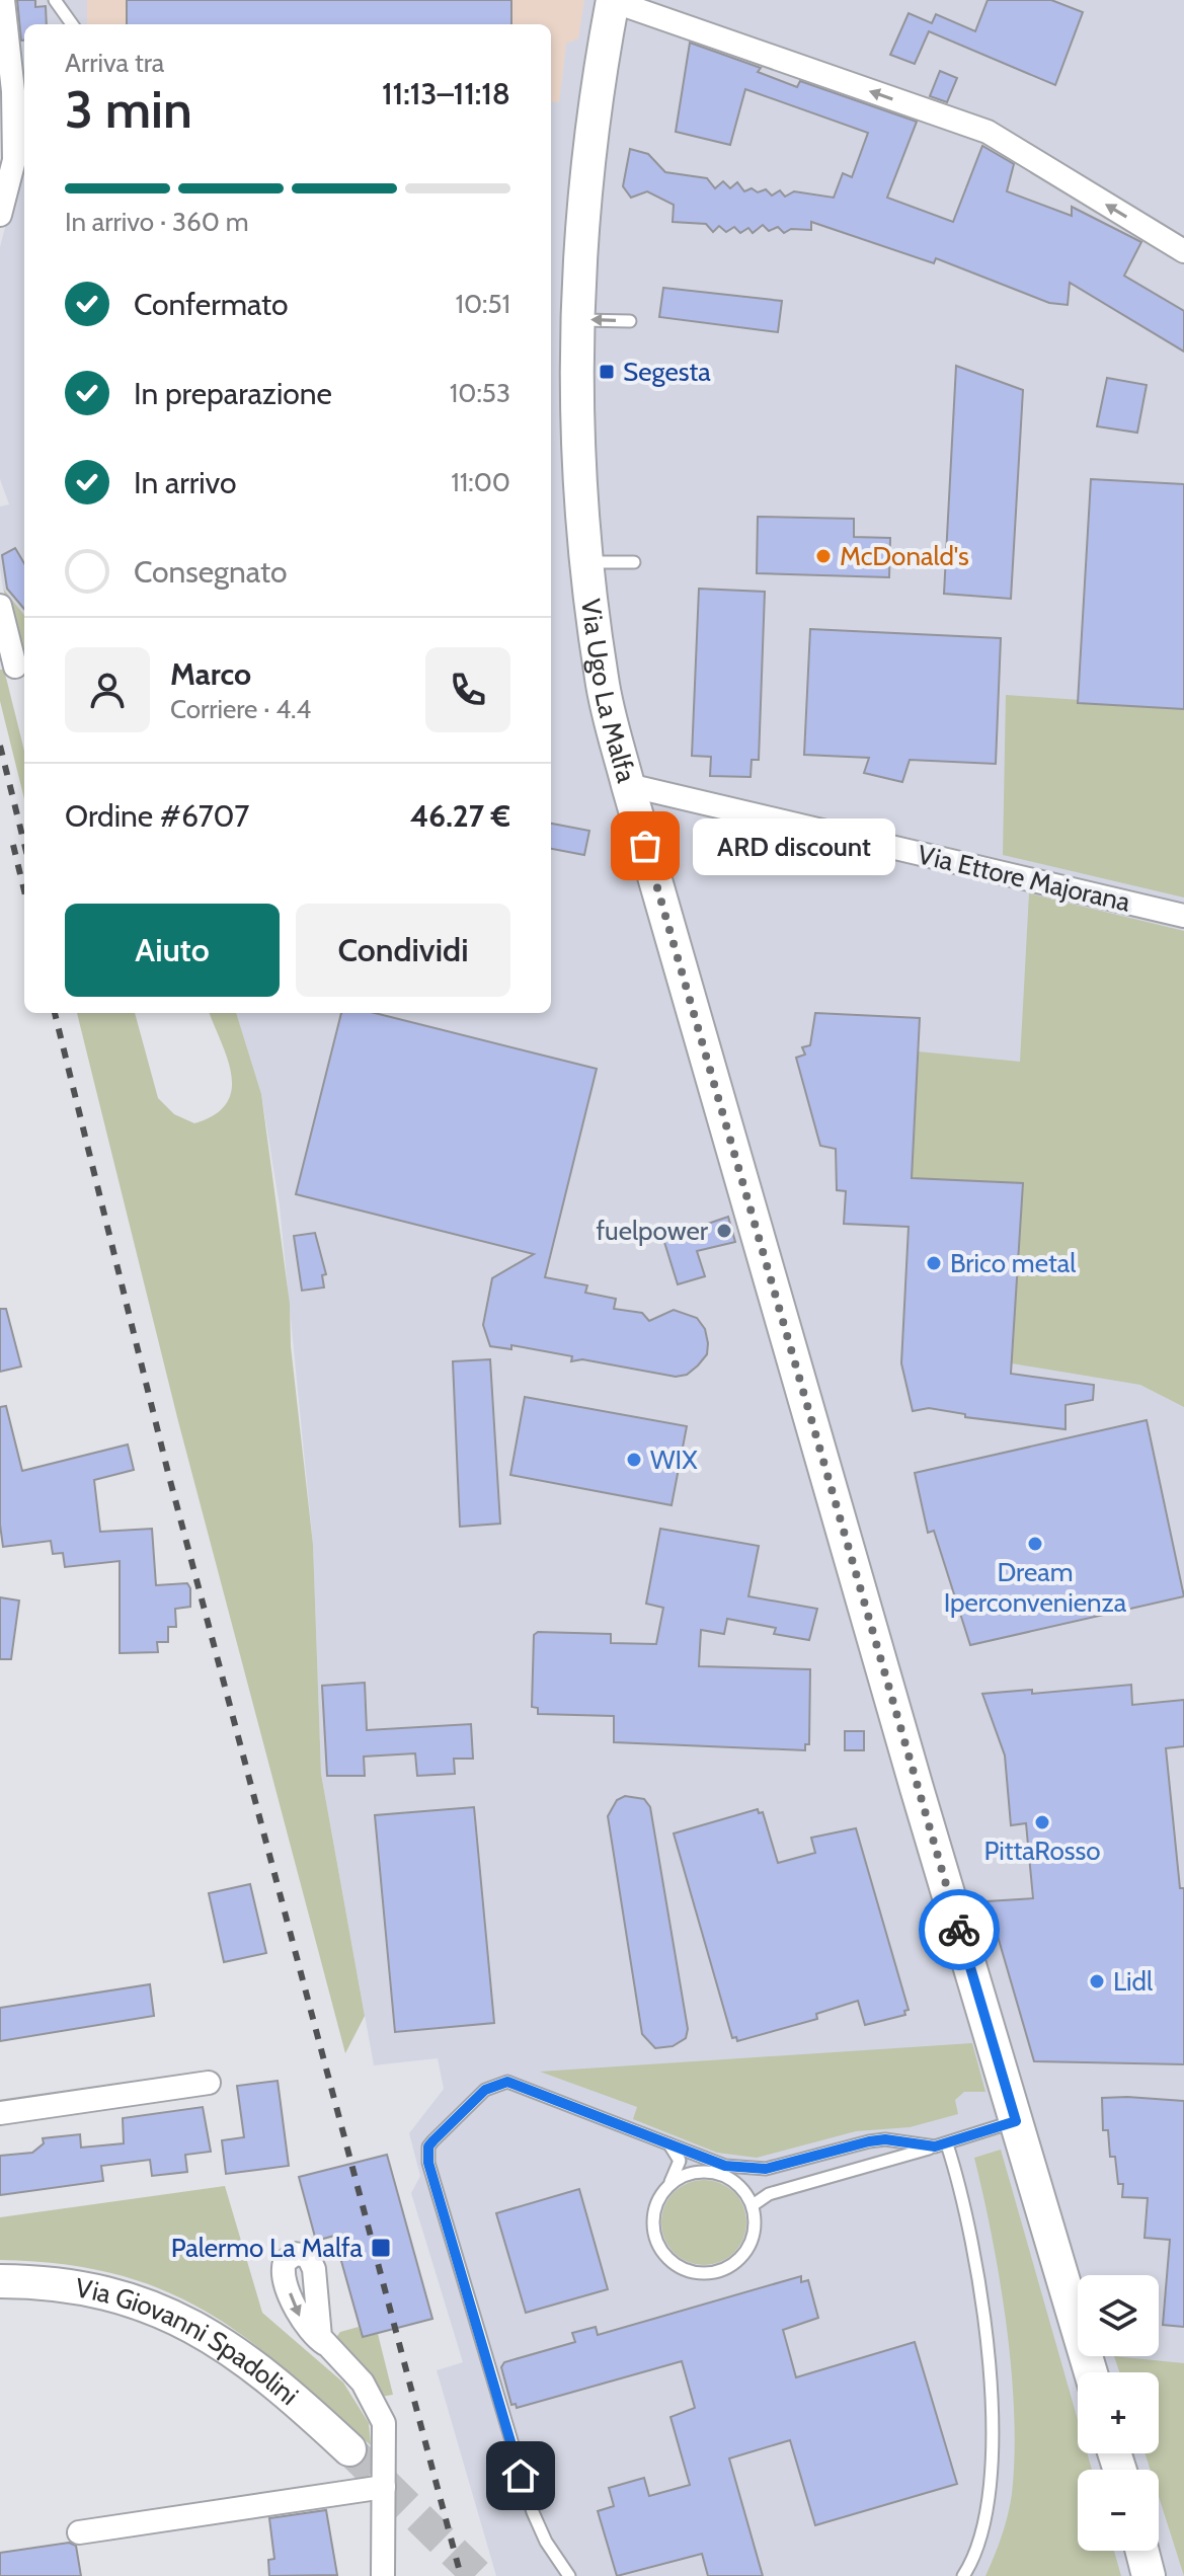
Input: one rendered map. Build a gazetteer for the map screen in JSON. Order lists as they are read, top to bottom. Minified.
{"streets":{"street":["Via Ugo La Malfa","Via Ettore Majorana","Via Giovanni Spadolini"]},"crossings":[["Via Ugo La Malfa","Via Ettore Majorana"]],"places":{"transit":["Segesta","Palermo La Malfa"],"other":["McDonald's","ARD discount","fuelpower","Brico metal","WIX","Dream Iperconvenienza","PittaRosso","Lidl"]},"page":{"heading":["3 min","Arriva tra","11:13–11:18"],"panel":["Marco","Corriere · 4.4","Ordine #6707","46.27 €"],"bar":"In arrivo · 360 m","list":[["Confermato","10:51"],["In preparazione","10:53"],["In arrivo","11:00"],"Consegnato"],"bubble":"ARD discount","buttons":["Aiuto","Condividi"],"map_buttons":["+","−"]}}
